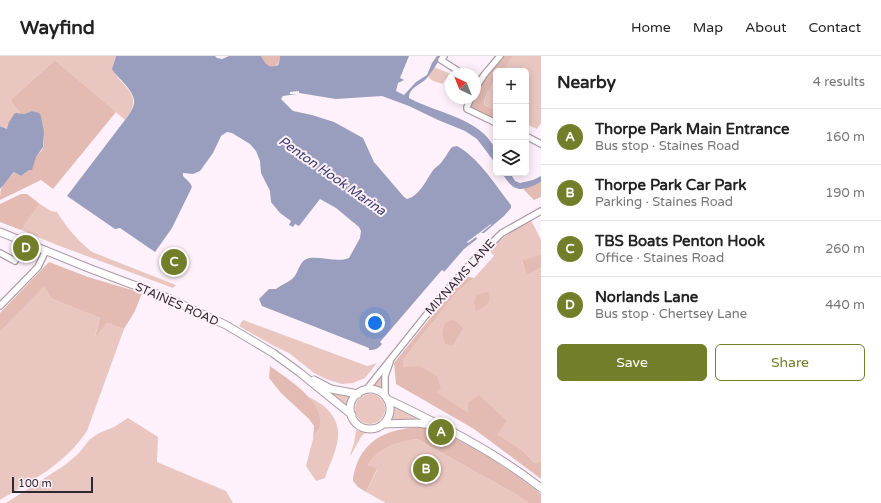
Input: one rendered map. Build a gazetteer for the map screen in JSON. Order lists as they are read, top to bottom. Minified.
{"streets":{"main road":["STAINES ROAD"],"street":["MIXNAMS LANE"]},"crossings":[["MIXNAMS LANE","STAINES ROAD"]],"water":["Penton Hook Marina"],"scale_bar":"100 m","north":"top left","page":{"header":"Wayfind","nav":["Home","Map","About","Contact"],"heading":["Nearby","4 results"],"map_buttons":["+","−"],"list":[{"mark":"A","name":"Thorpe Park Main Entrance","note":"Bus stop · Staines Road","value":"160 m"},{"mark":"B","name":"Thorpe Park Car Park","note":"Parking · Staines Road","value":"190 m"},{"mark":"C","name":"TBS Boats Penton Hook","note":"Office · Staines Road","value":"260 m"},{"mark":"D","name":"Norlands Lane","note":"Bus stop · Chertsey Lane","value":"440 m"}],"pins":["D","C","A","B"],"buttons":["Save","Share"],"scale":"100 m"}}
